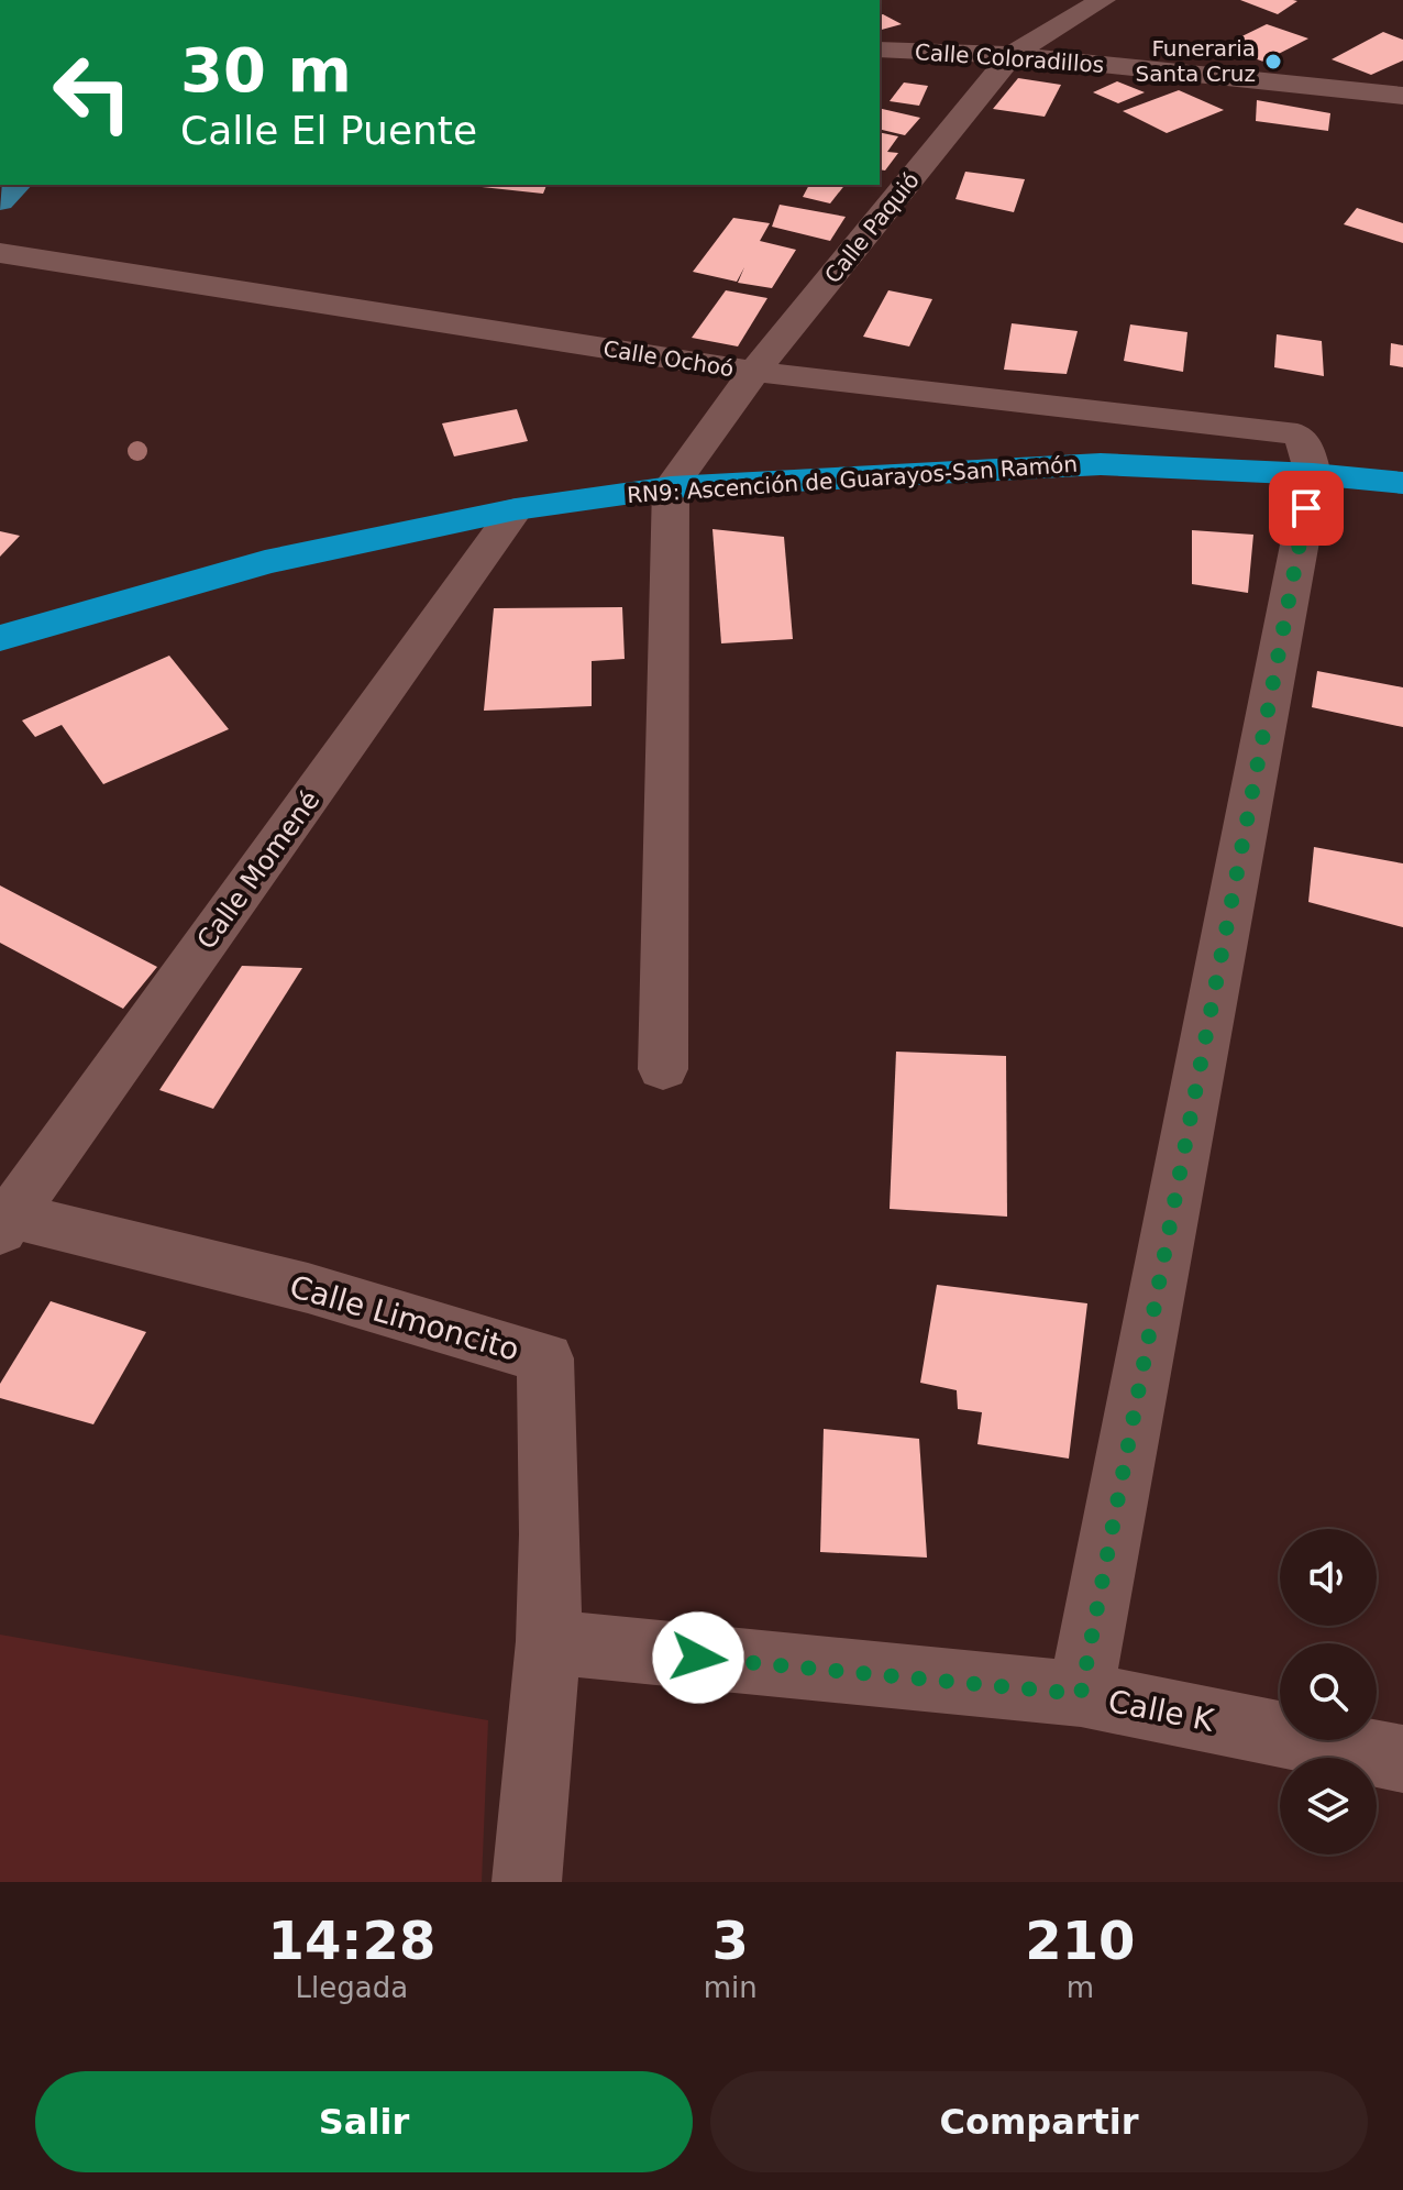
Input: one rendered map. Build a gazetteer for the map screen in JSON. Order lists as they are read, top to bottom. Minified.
{"streets":{"highway":["RN9: Ascención de Guarayos-San Ramón"],"street":["Calle Coloradillos","Calle Paquió","Calle Ochoó","Calle Momené","Calle Limoncito","Calle K"]},"crossings":[["Calle Coloradillos","Calle Paquió"],["Calle Paquió","Calle Ochoó"],["Calle Paquió","RN9: Ascención de Guarayos-San Ramón"],["Calle Ochoó","RN9: Ascención de Guarayos-San Ramón"],["RN9: Ascención de Guarayos-San Ramón","Calle Momené"],["Calle Momené","Calle Limoncito"],["Calle Limoncito","Calle K"]],"places":["Funeraria Santa Cruz"],"page":{"turn":["30 m","Calle El Puente"],"eta":["14:28","Llegada","3","min","210","m"],"buttons":["Salir","Compartir"]}}
